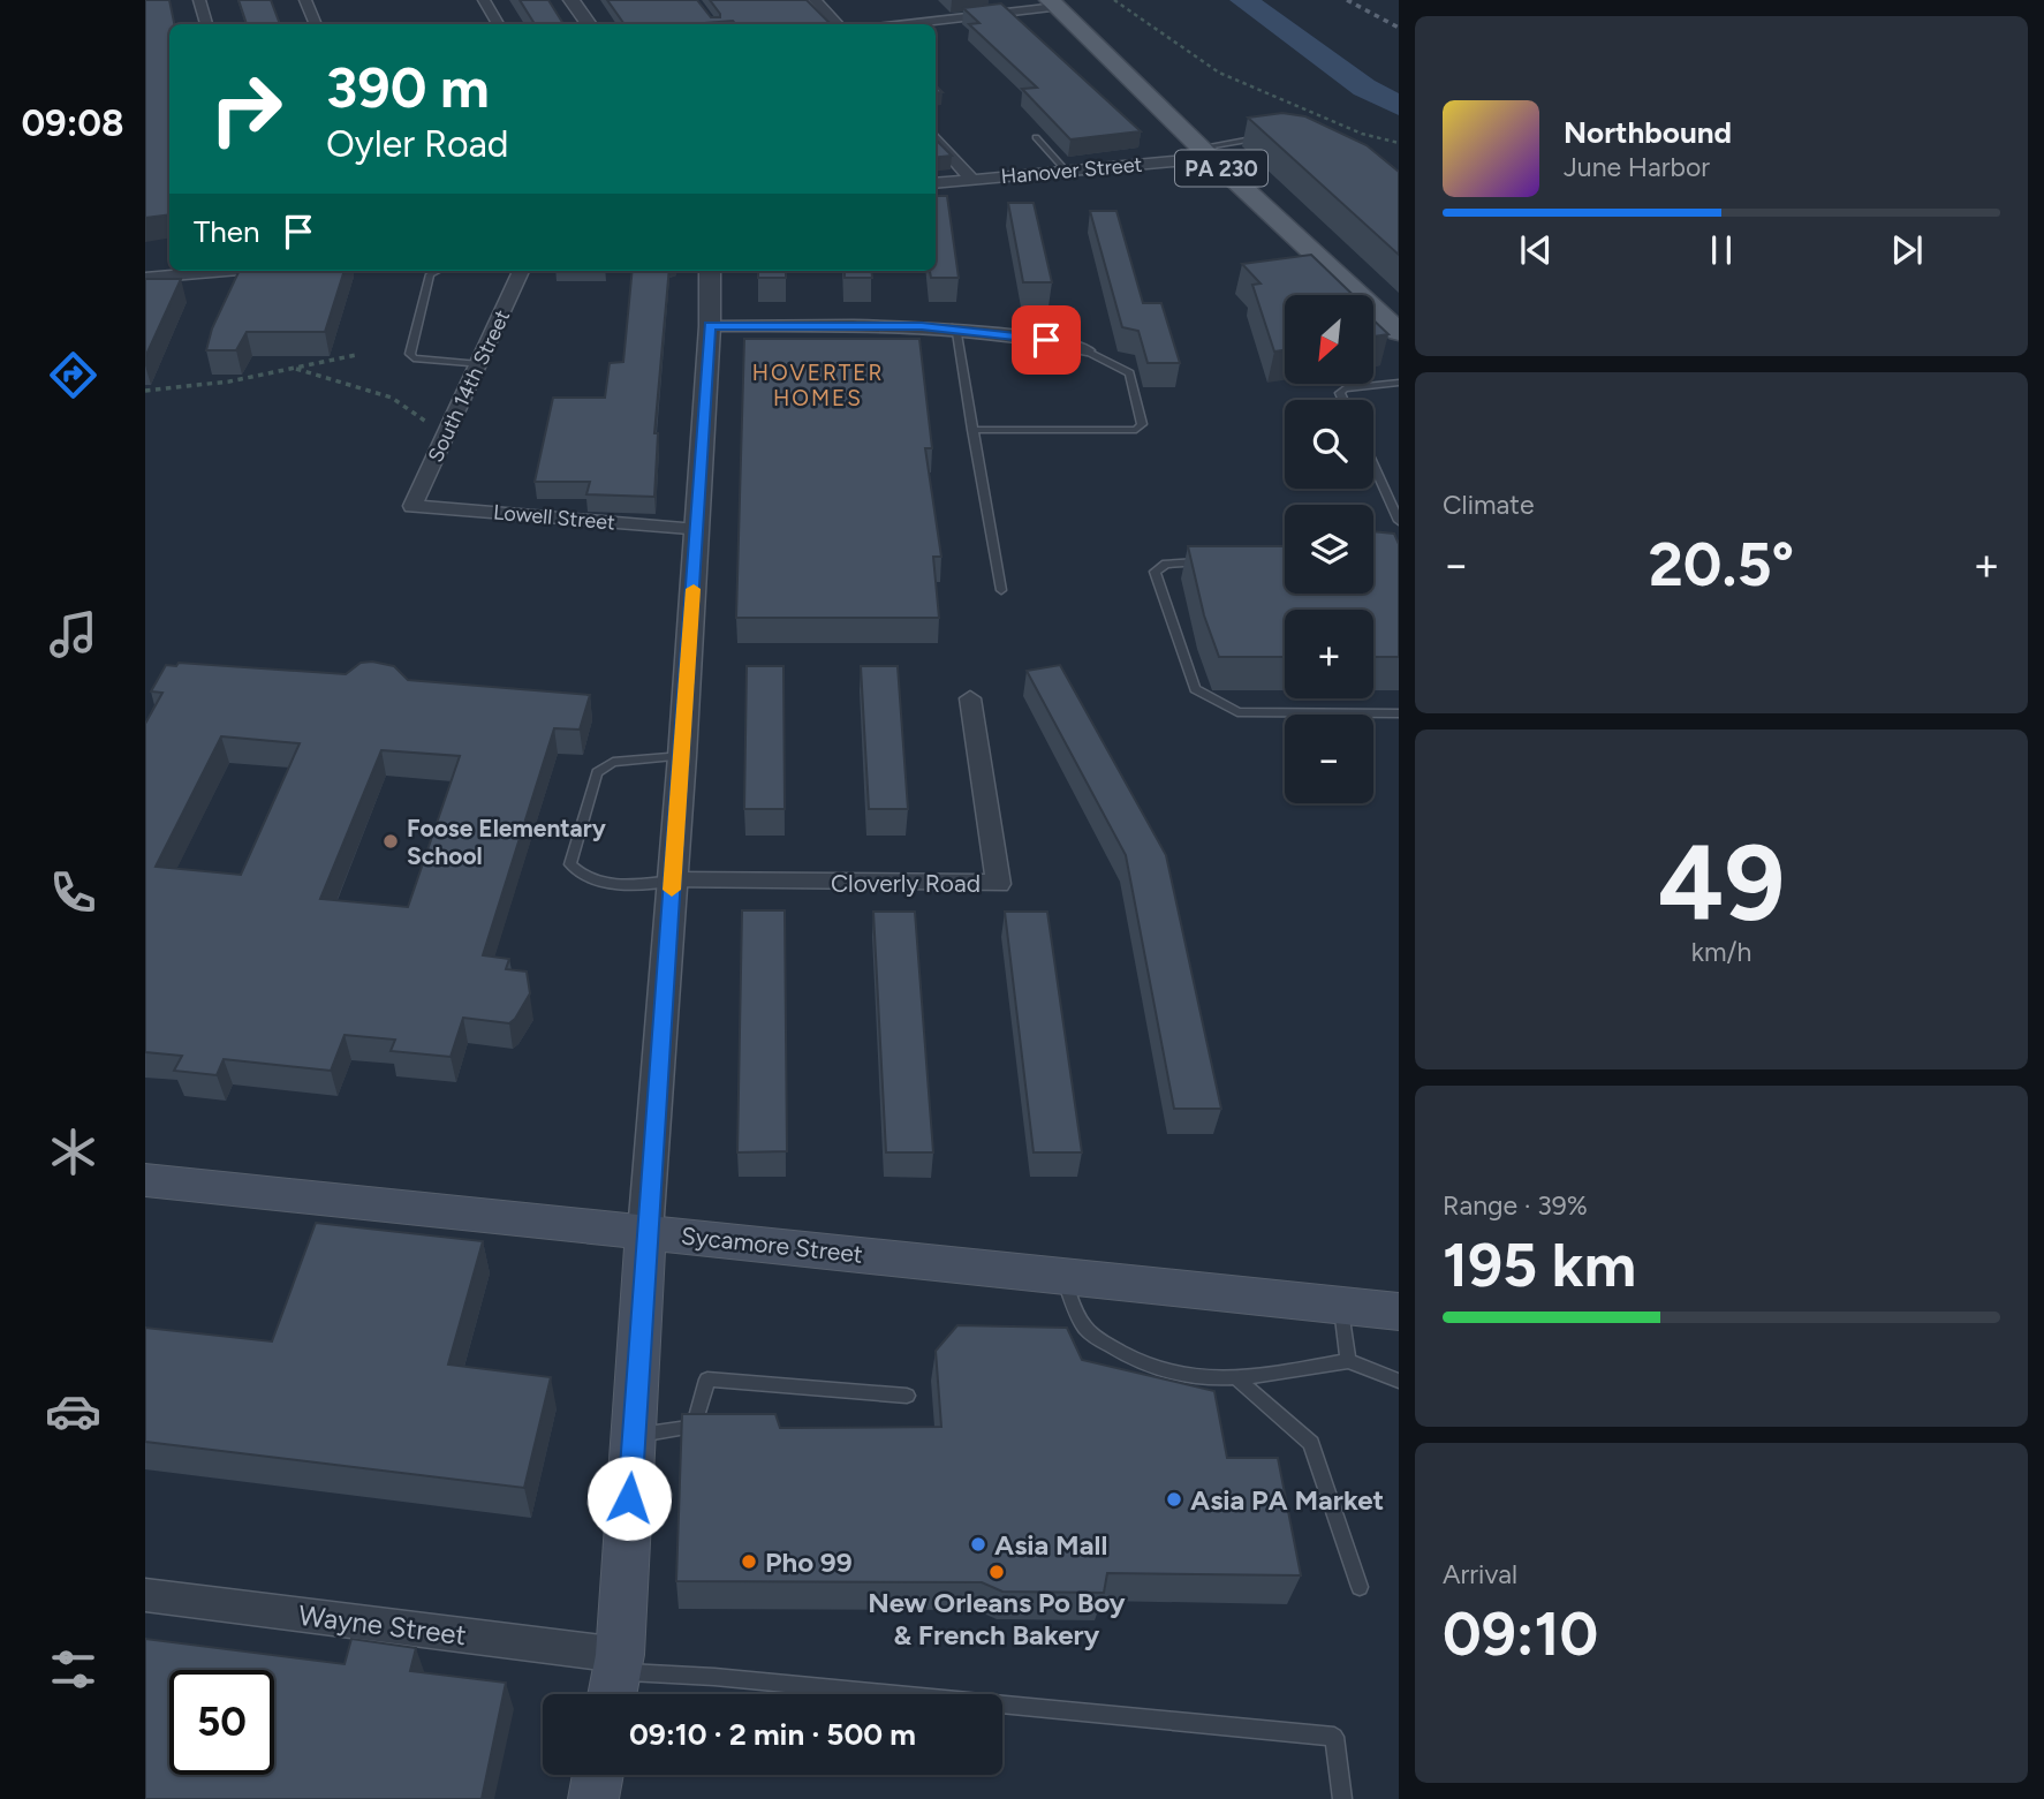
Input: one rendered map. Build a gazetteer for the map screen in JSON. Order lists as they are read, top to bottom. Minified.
{"streets":{"main road":["PA 230","Sycamore Street"],"street":["Hanover Street","South 14th Street","Lowell Street","Cloverly Road","Wayne Street"]},"crossings":[["PA 230","Hanover Street"],["South 14th Street","Lowell Street"]],"districts":["HOVERTER HOMES"],"places":["Foose Elementary School","Asia PA Market","Asia Mall","Pho 99","New Orleans Po Boy & French Bakery"],"north":"bottom left","page":{"tabs":"09:08","turn":["390 m","Oyler Road"],"song":["Northbound","June Harbor"],"then":"Then","map_buttons":["+","−"],"tile":["Climate",["49","km/h"],["Range · 39%","195 km"],["Arrival","09:10"]],"heat":["−","20.5°","+"],"limit":"50","trip":"09:10 · 2 min · 500 m"}}
